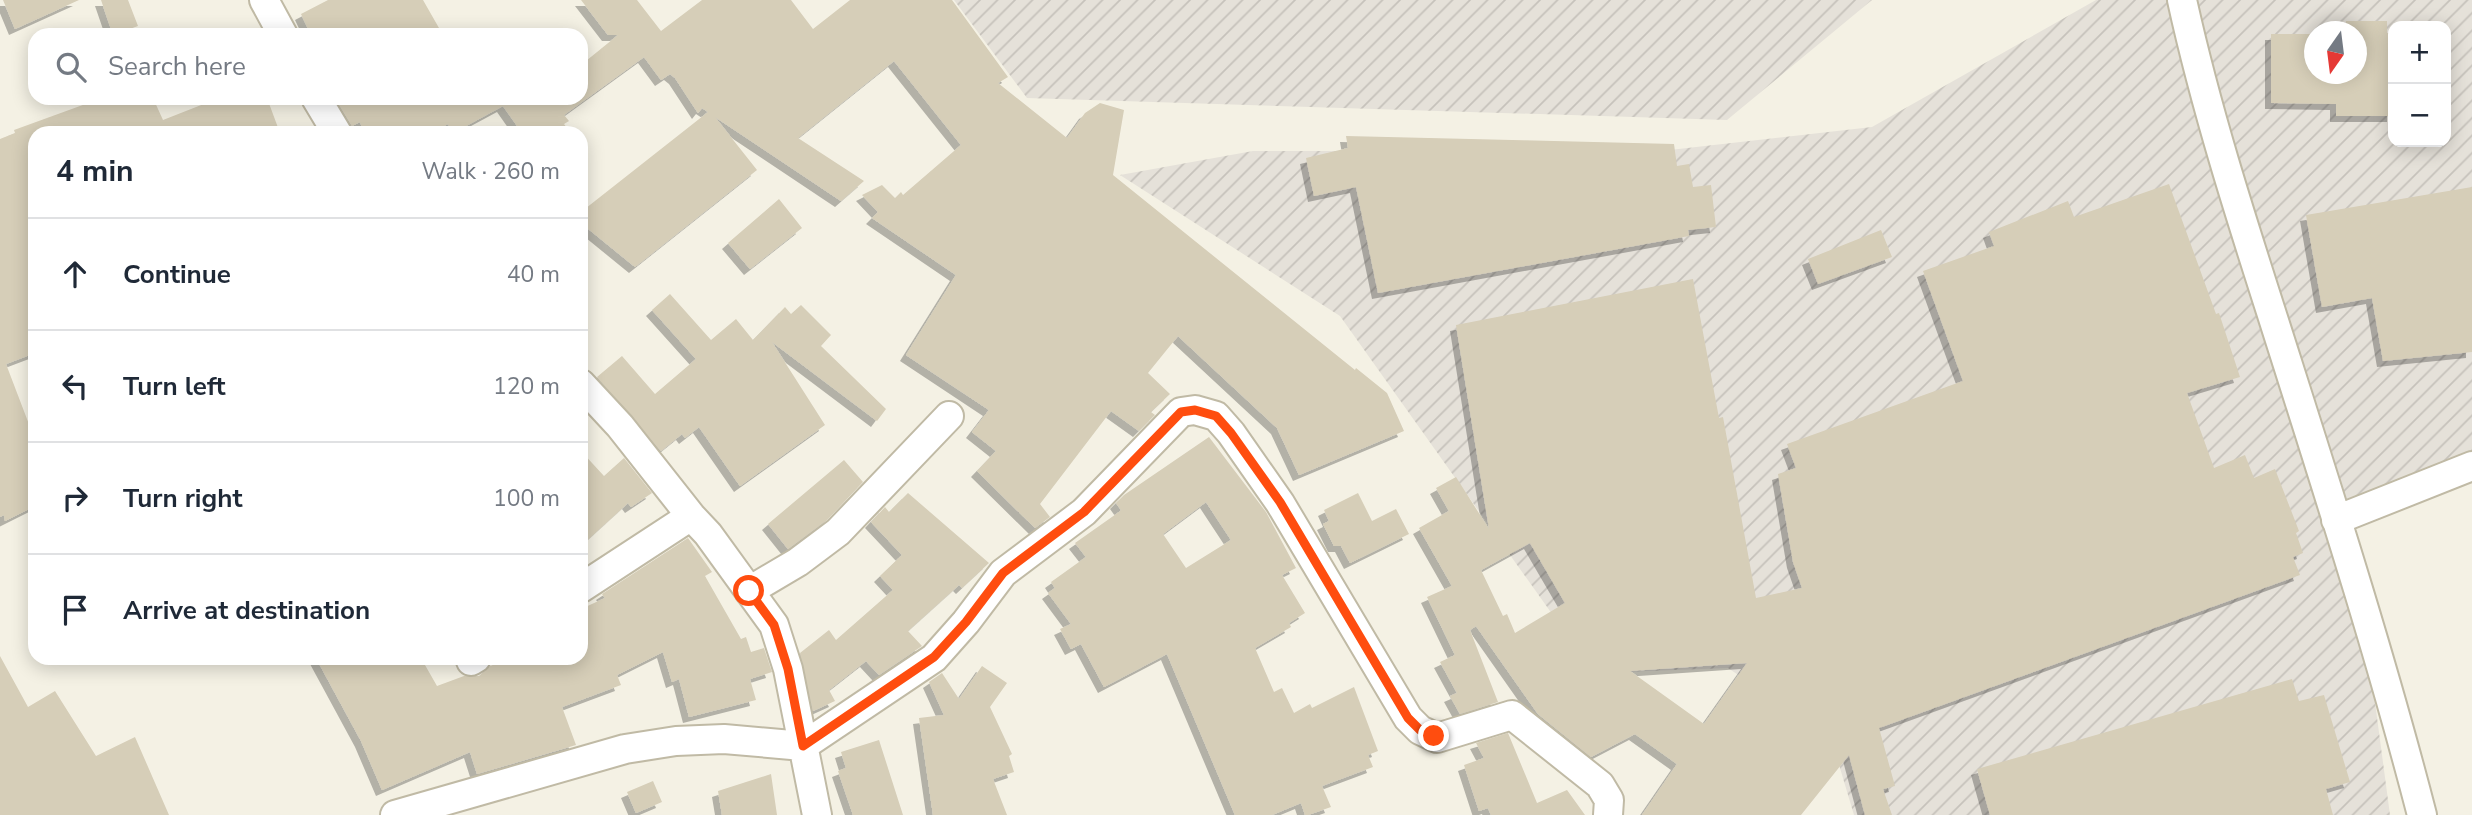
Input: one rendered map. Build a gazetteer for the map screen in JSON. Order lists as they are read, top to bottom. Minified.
{"north":"bottom","page":{"map_buttons":["+","−"],"search":"Search here","heading":["4 min","Walk · 260 m"],"list":[["Continue","40 m"],["Turn left","120 m"],["Turn right","100 m"],"Arrive at destination"]}}
